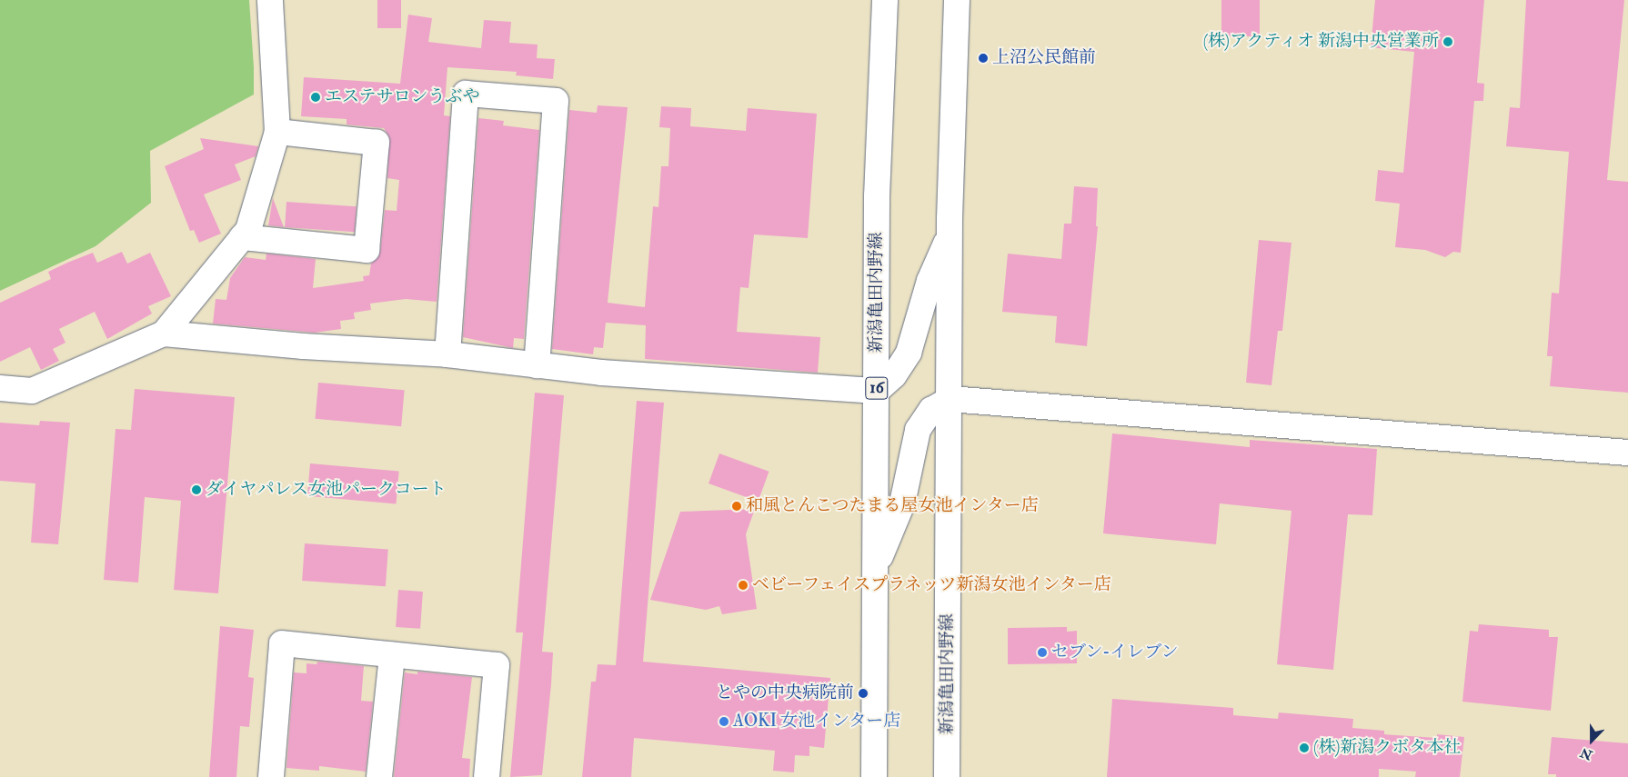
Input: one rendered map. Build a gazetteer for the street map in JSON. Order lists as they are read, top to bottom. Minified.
{"streets":{"street":["新潟亀田内野線","16"]},"places":["(株)アクティオ 新潟中央営業所","上沼公民館前","エステサロンうぶや","ダイヤパレス女池パークコート","和風とんこつたまる屋女池インター店","ベビーフェイスプラネッツ新潟女池インター店","セブン-イレブン","とやの中央病院前","AOKI 女池インター店","(株)新潟クボタ本社"],"north":"bottom"}
